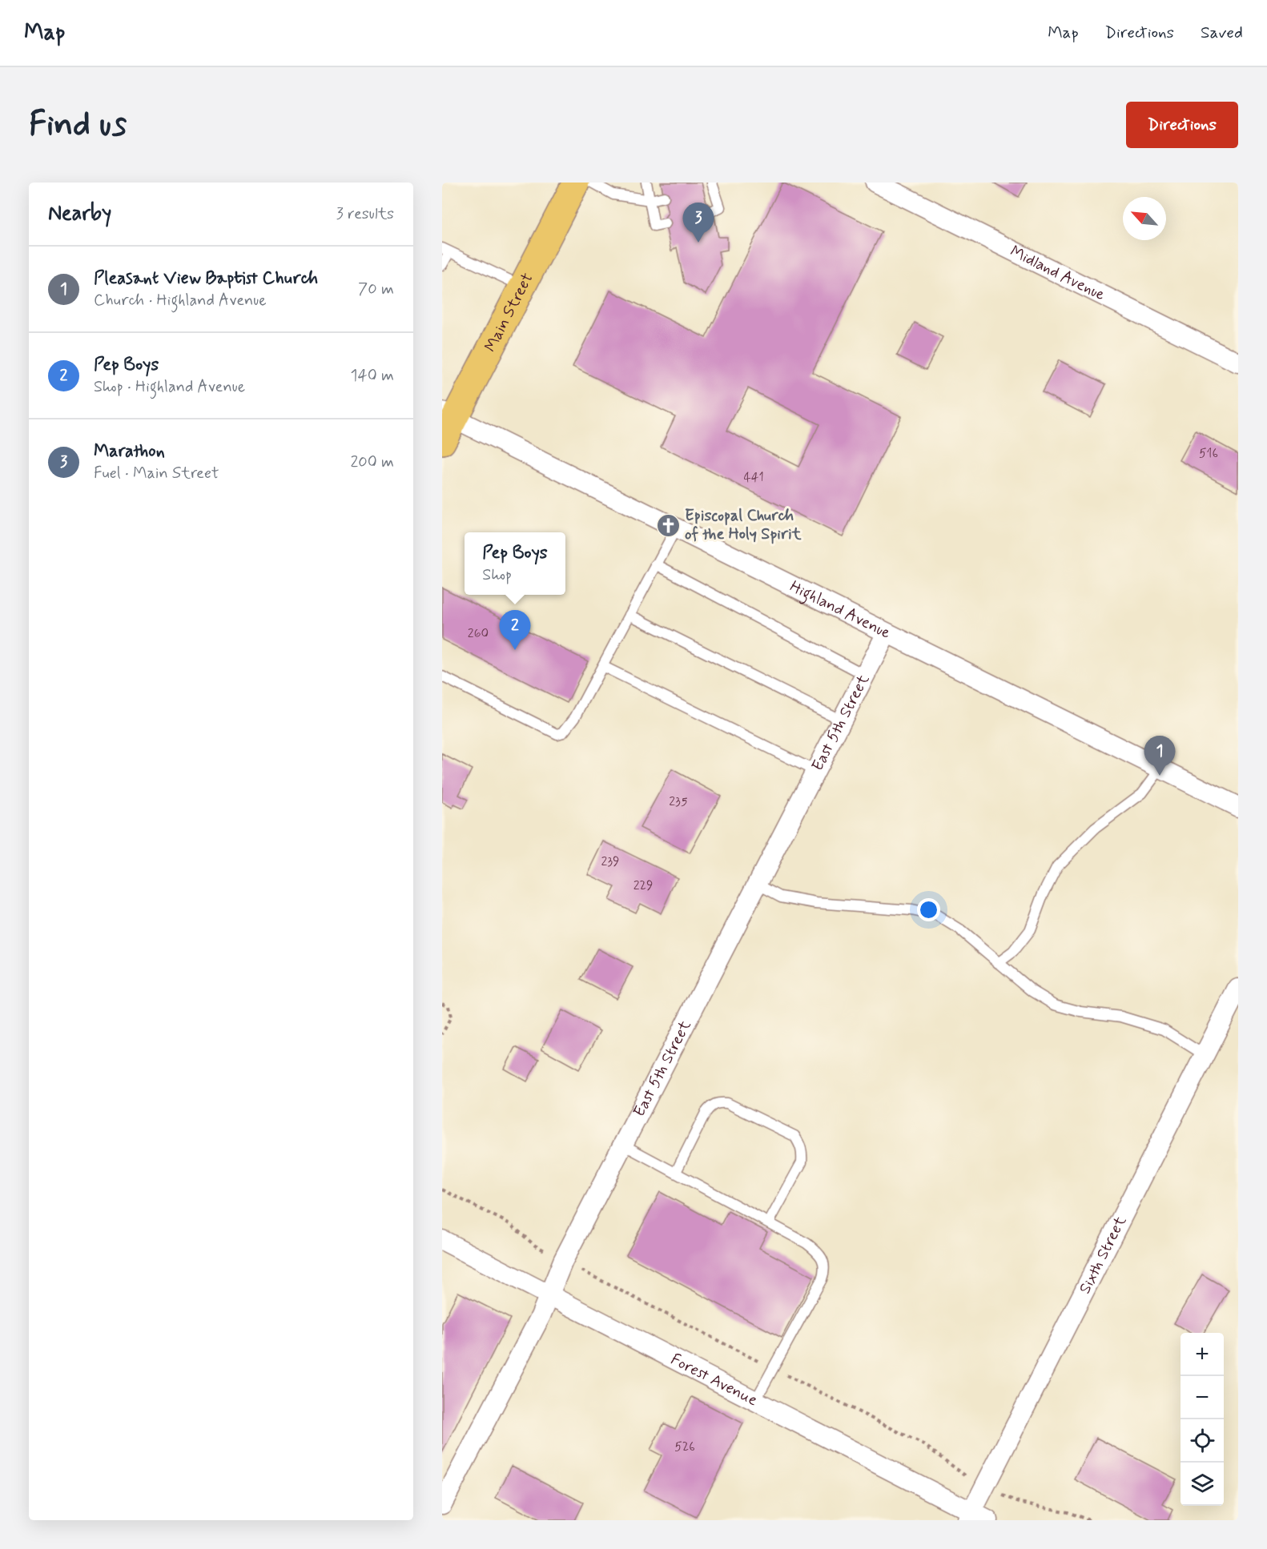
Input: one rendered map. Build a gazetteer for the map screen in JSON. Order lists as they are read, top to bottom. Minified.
{"streets":{"main road":["Main Street"],"street":["Midland Avenue","Highland Avenue","East 5th Street","Sixth Street","Forest Avenue"]},"crossings":[["Main Street","Highland Avenue"],["Highland Avenue","East 5th Street"],["East 5th Street","Forest Avenue"],["Sixth Street","Forest Avenue"]],"places":{"church":["Episcopal Church of the Holy Spirit"]},"house_numbers":["516","441","260","235","239","229","526"],"north":"top left","page":{"header":"Map","nav":["Map","Directions","Saved"],"buttons":"Directions","title":"Find us","heading":["Nearby","3 results"],"pins":["3","2","1"],"list":[{"mark":"1","name":"Pleasant View Baptist Church","note":"Church · Highland Avenue","value":"70 m"},{"mark":"2","name":"Pep Boys","note":"Shop · Highland Avenue","value":"140 m"},{"mark":"3","name":"Marathon","note":"Fuel · Main Street","value":"200 m"}],"popup":["Pep Boys","Shop"],"map_buttons":["+","−"]}}
